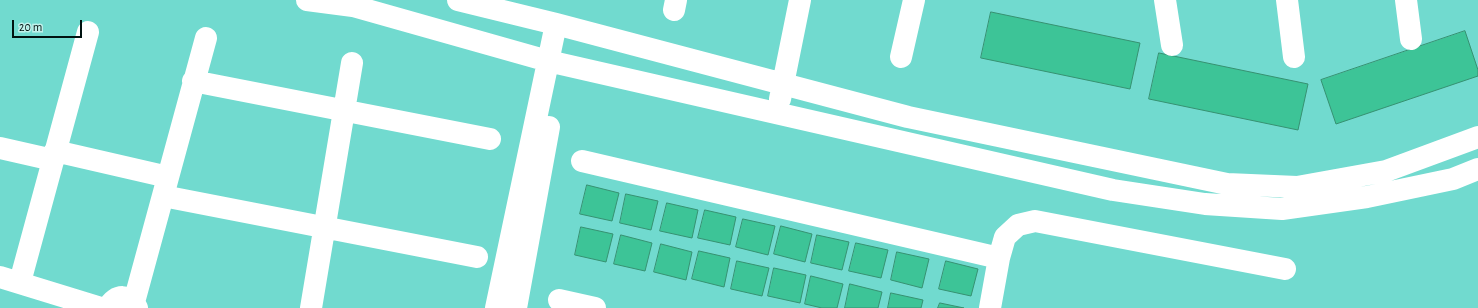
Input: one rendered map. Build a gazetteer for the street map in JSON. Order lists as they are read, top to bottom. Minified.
{"scale_bar":"20 m"}
